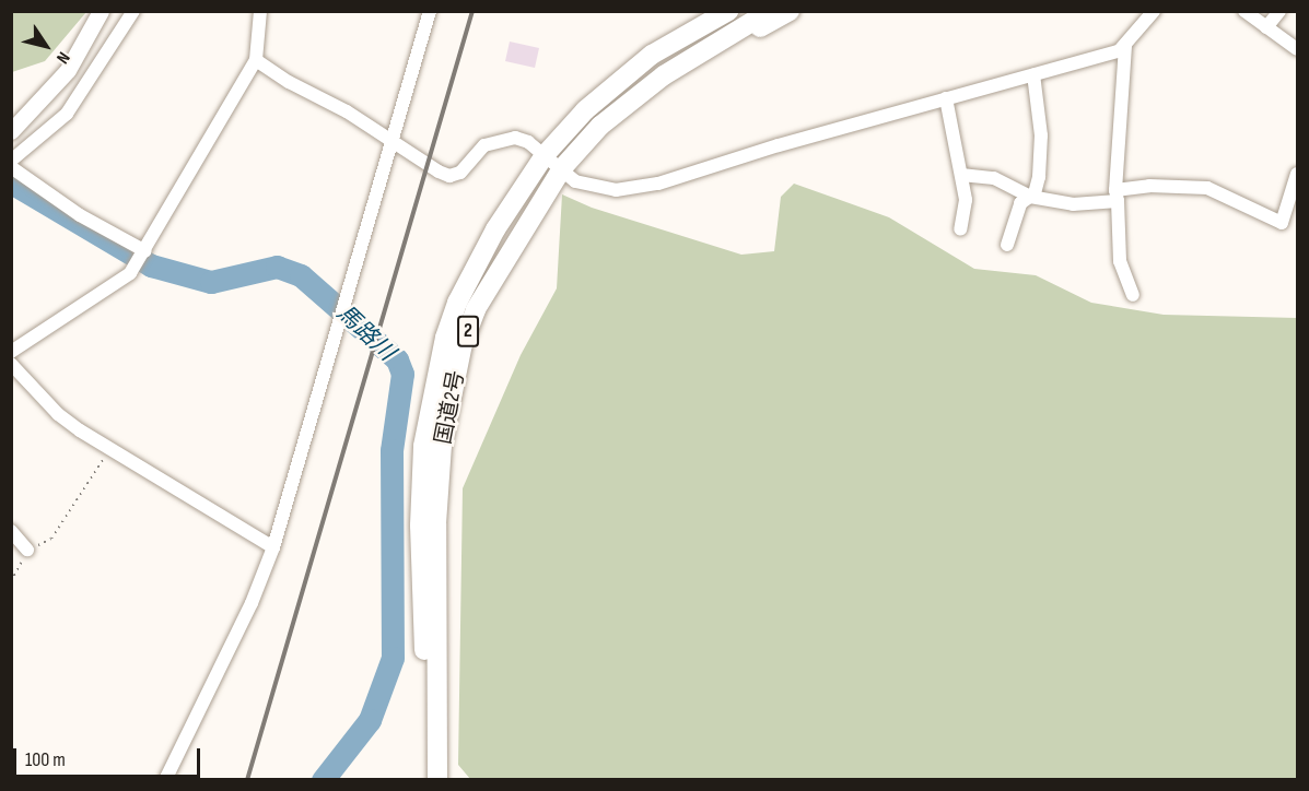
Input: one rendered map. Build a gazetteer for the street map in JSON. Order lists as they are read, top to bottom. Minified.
{"streets":{"highway":["2","国道2号"]},"crossings":[["2","国道2号"]],"water":["馬路川"],"scale_bar":"100 m","north":"bottom right"}
